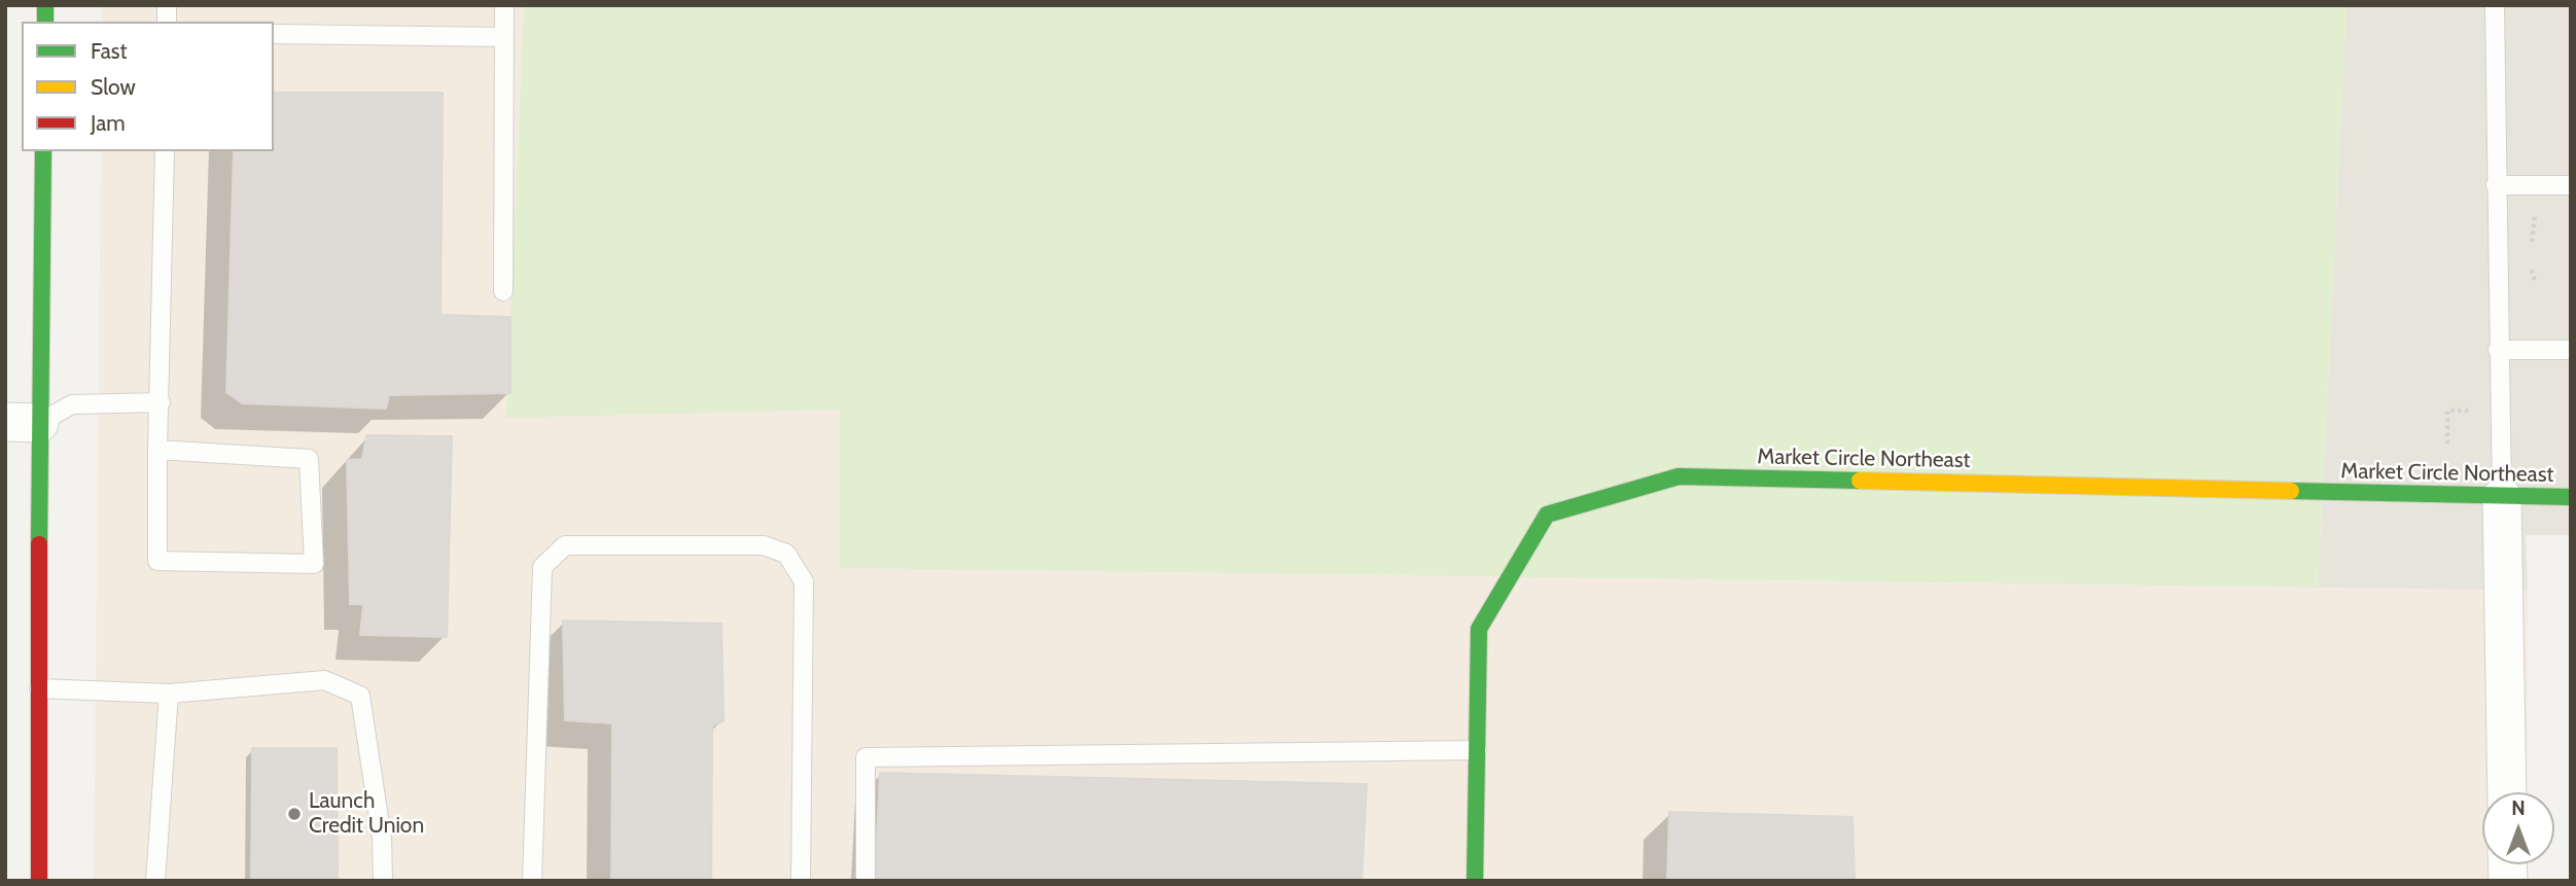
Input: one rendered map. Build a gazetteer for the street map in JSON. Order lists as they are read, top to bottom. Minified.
{"streets":{"street":["Market Circle Northeast"]},"places":["Launch Credit Union"],"legend":["Fast","Slow","Jam"],"north":"top"}
